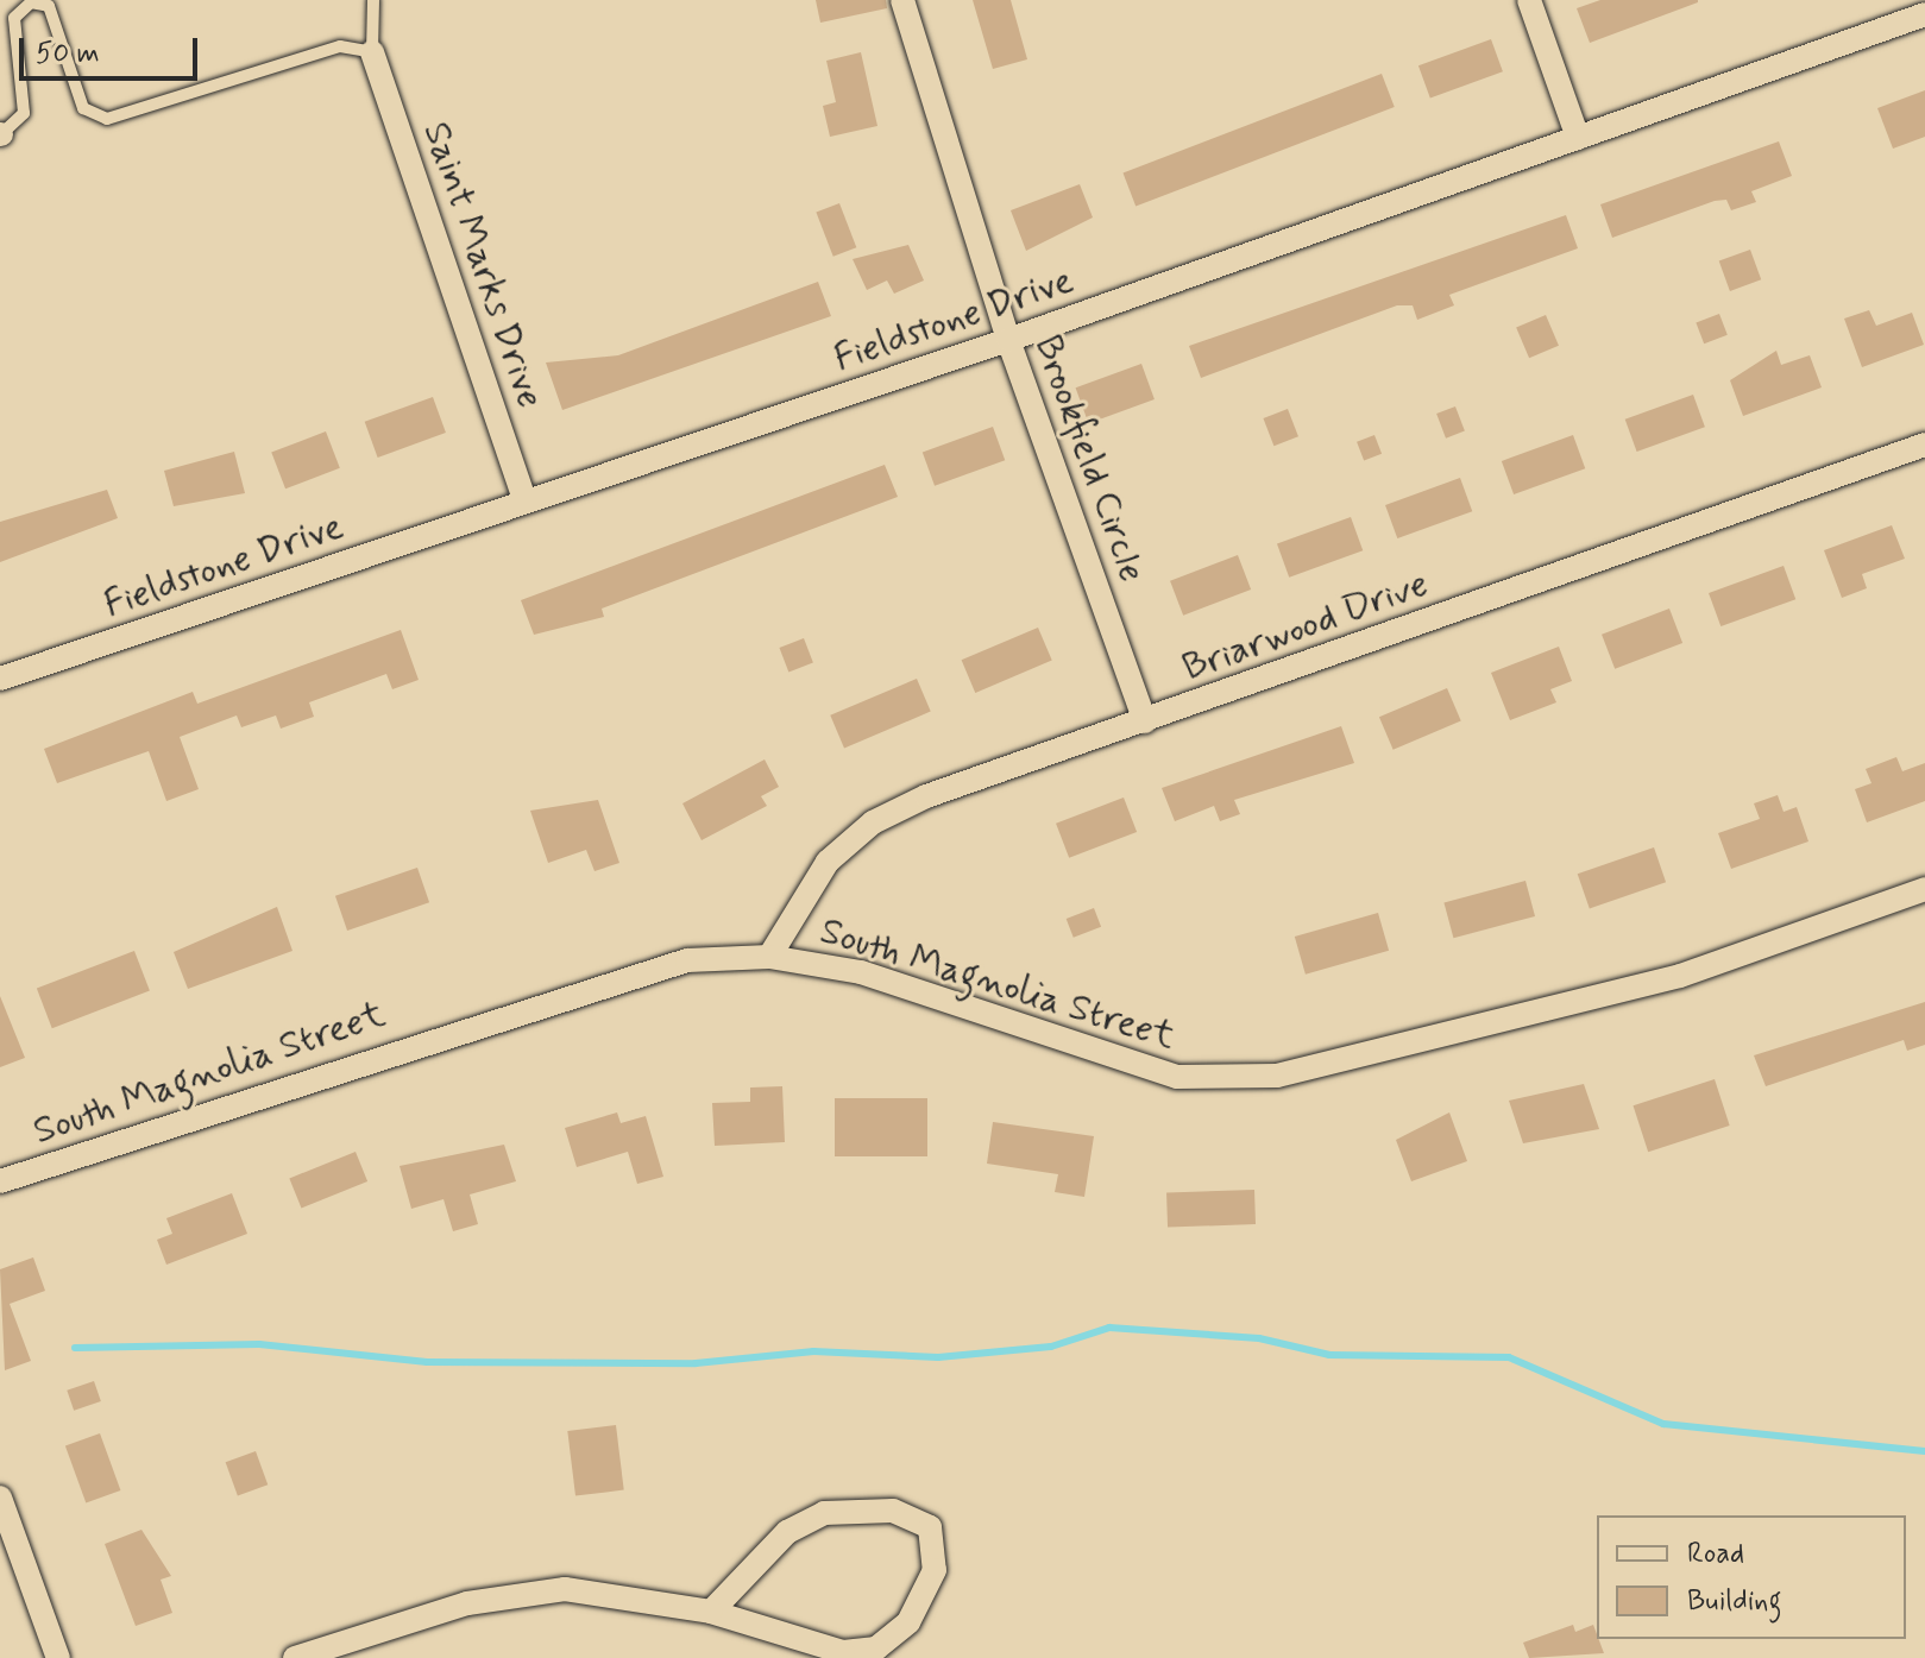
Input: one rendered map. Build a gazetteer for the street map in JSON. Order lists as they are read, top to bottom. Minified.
{"streets":{"street":["Saint Marks Drive","Fieldstone Drive","Brookfield Circle","Briarwood Drive","South Magnolia Street"]},"crossings":[["Saint Marks Drive","Fieldstone Drive"],["Fieldstone Drive","Brookfield Circle"],["Brookfield Circle","Briarwood Drive"],["Briarwood Drive","South Magnolia Street"]],"legend":["Road","Building"],"scale_bar":"50 m"}
